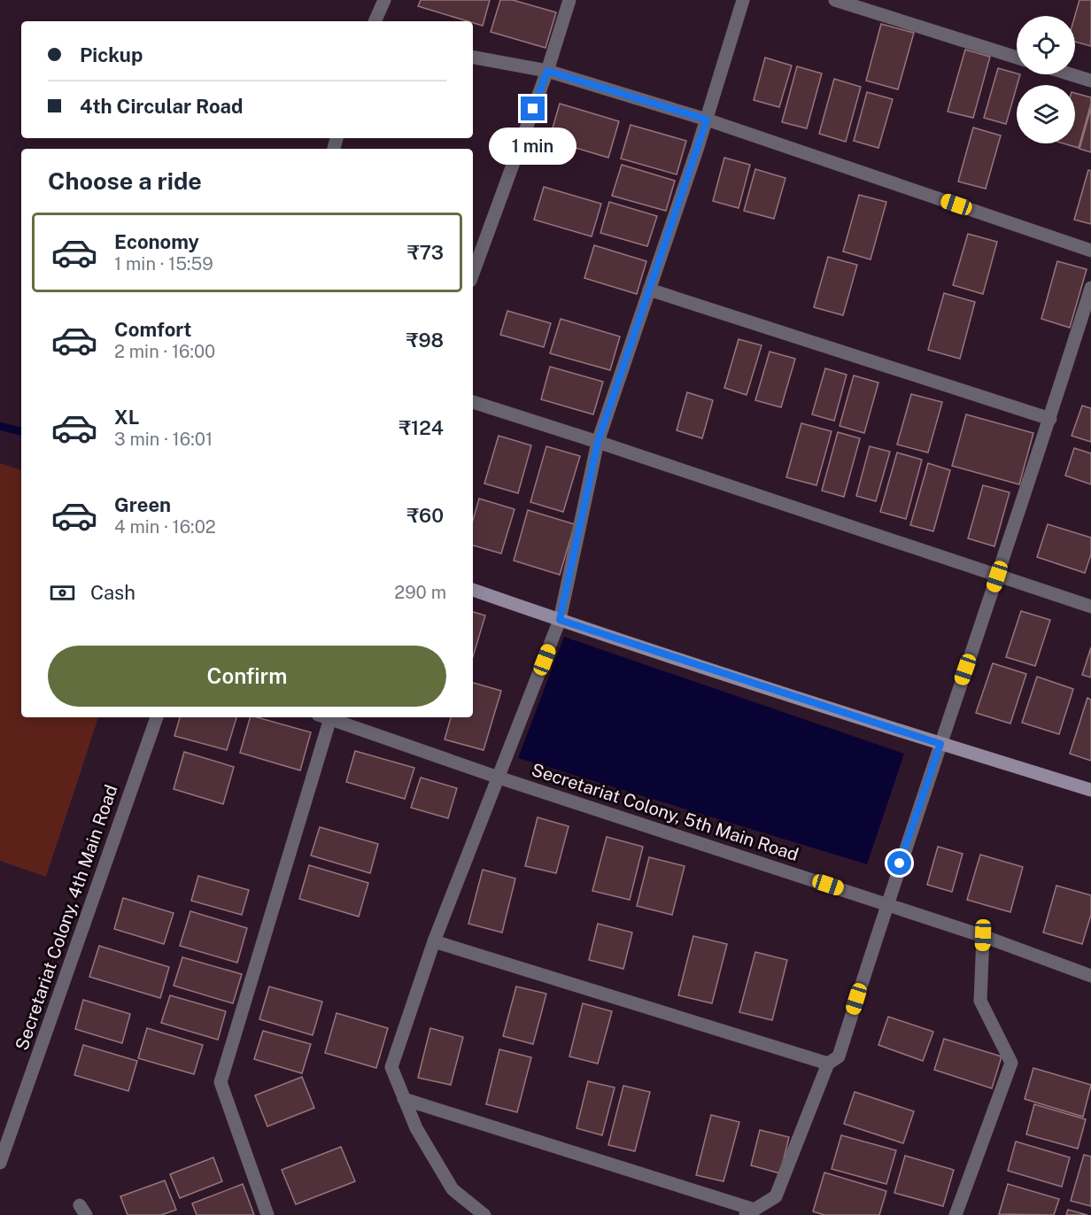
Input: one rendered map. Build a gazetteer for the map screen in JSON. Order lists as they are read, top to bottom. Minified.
{"streets":{"street":["Secretariat Colony, 5th Main Road","Secretariat Colony, 4th Main Road"]},"page":{"banner":["Pickup","4th Circular Road"],"bubble":"1 min","heading":"Choose a ride","list":[{"name":"Economy","note":"1 min · 15:59","value":"₹73"},{"name":"Comfort","note":"2 min · 16:00","value":"₹98"},{"name":"XL","note":"3 min · 16:01","value":"₹124"},{"name":"Green","note":"4 min · 16:02","value":"₹60"}],"pay":["Cash","290 m"],"buttons":"Confirm"}}
